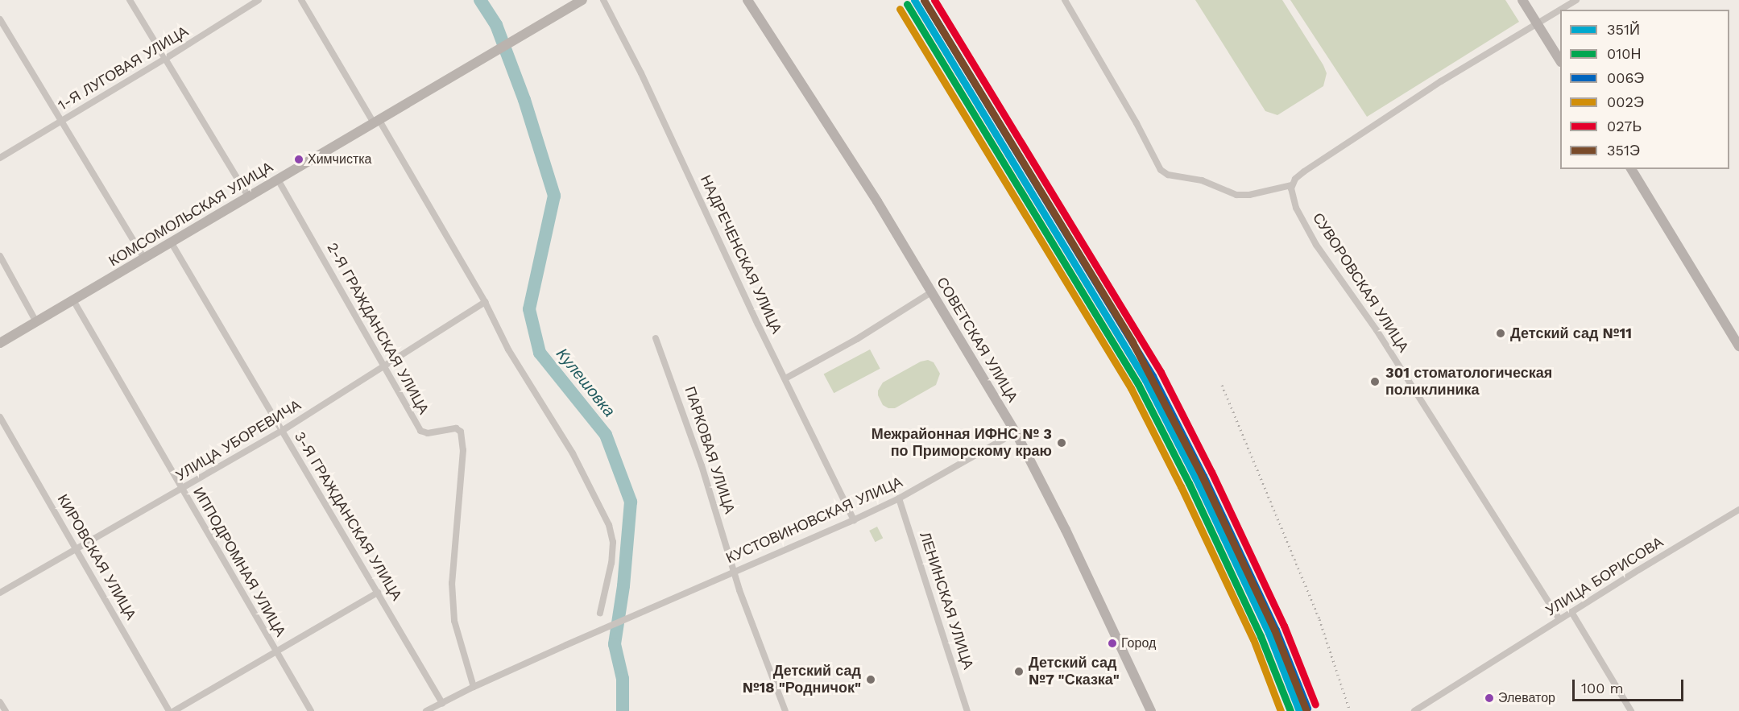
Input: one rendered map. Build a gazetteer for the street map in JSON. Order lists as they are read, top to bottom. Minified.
{"streets":{"main road":["КОМСОМОЛЬСКАЯ УЛИЦА","СОВЕТСКАЯ УЛИЦА"],"street":["1-Я ЛУГОВАЯ УЛИЦА","НАДРЕЧЕНСКАЯ УЛИЦА","СУВОРОВСКАЯ УЛИЦА","2-Я ГРАЖДАНСКАЯ УЛИЦА","УЛИЦА УБОРЕВИЧА","ПАРКОВАЯ УЛИЦА","3-Я ГРАЖДАНСКАЯ УЛИЦА","КУСТОВИНОВСКАЯ УЛИЦА","КИРОВСКАЯ УЛИЦА","ИППОДРОМНАЯ УЛИЦА","УЛИЦА БОРИСОВА","ЛЕНИНСКАЯ УЛИЦА"]},"crossings":[["КОМСОМОЛЬСКАЯ УЛИЦА","2-Я ГРАЖДАНСКАЯ УЛИЦА"],["КОМСОМОЛЬСКАЯ УЛИЦА","3-Я ГРАЖДАНСКАЯ УЛИЦА"],["КОМСОМОЛЬСКАЯ УЛИЦА","ИППОДРОМНАЯ УЛИЦА"],["НАДРЕЧЕНСКАЯ УЛИЦА","КУСТОВИНОВСКАЯ УЛИЦА"],["СУВОРОВСКАЯ УЛИЦА","УЛИЦА БОРИСОВА"],["2-Я ГРАЖДАНСКАЯ УЛИЦА","УЛИЦА УБОРЕВИЧА"],["2-Я ГРАЖДАНСКАЯ УЛИЦА","КУСТОВИНОВСКАЯ УЛИЦА"],["СОВЕТСКАЯ УЛИЦА","КУСТОВИНОВСКАЯ УЛИЦА"],["УЛИЦА УБОРЕВИЧА","3-Я ГРАЖДАНСКАЯ УЛИЦА"],["УЛИЦА УБОРЕВИЧА","КИРОВСКАЯ УЛИЦА"],["УЛИЦА УБОРЕВИЧА","ИППОДРОМНАЯ УЛИЦА"],["ПАРКОВАЯ УЛИЦА","КУСТОВИНОВСКАЯ УЛИЦА"],["КУСТОВИНОВСКАЯ УЛИЦА","ЛЕНИНСКАЯ УЛИЦА"]],"water":["Кулешовка"],"places":["Химчистка","Детский сад №11","301 стоматологическая поликлиника","Межрайонная ИФНС № 3 по Приморскому краю","Город","Детский сад №7 \"Сказка\"","Детский сад №18 \"Родничок\"","Элеватор"],"lines":["transit line 351Й","transit line 006Э","transit line 027Ь","transit line 351Э","transit line 010Н","transit line 002Э"],"legend":["351Й","010Н","006Э","002Э","027Ь","351Э"],"scale_bar":"100 m"}
